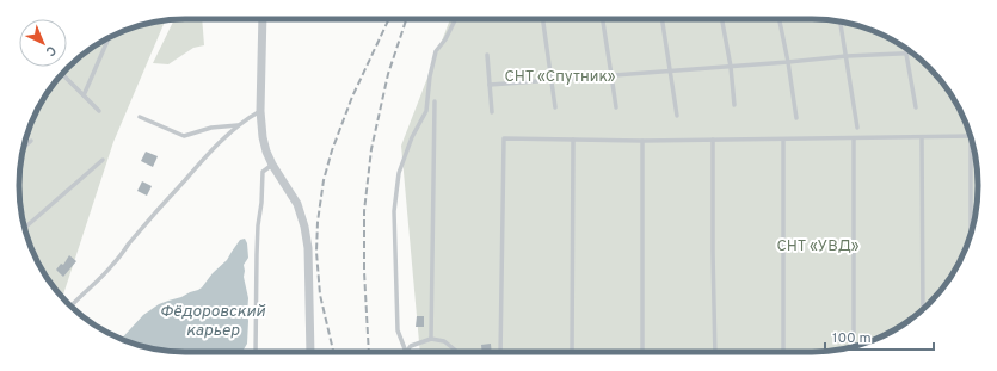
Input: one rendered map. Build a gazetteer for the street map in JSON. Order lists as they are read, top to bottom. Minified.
{"water":["Фёдоровский карьер"],"parks":["СНТ «Спутник»","СНТ «УВД»"],"scale_bar":"100 m","north":"bottom right"}
